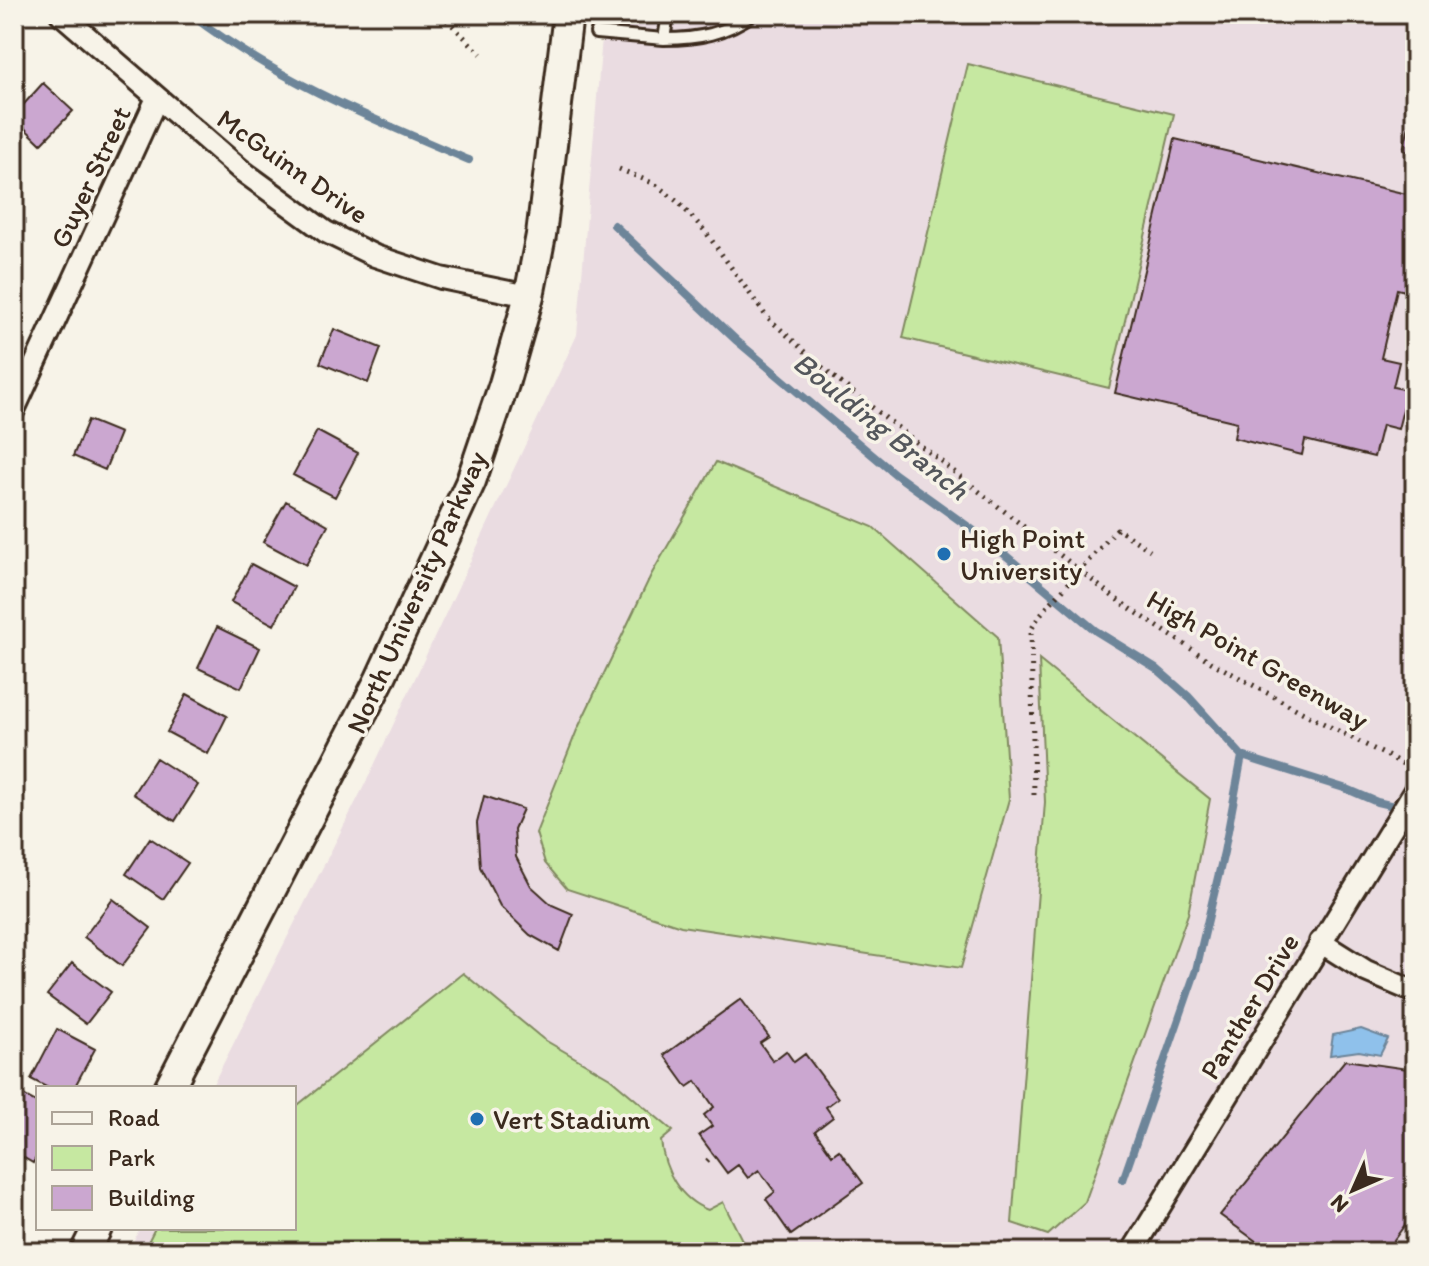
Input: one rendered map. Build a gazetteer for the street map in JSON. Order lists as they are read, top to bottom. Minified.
{"streets":{"main road":["North University Parkway"],"street":["McGuinn Drive","Guyer Street","Panther Drive"],"path":["High Point Greenway"]},"crossings":[["McGuinn Drive","Guyer Street"],["McGuinn Drive","North University Parkway"]],"water":["Boulding Branch"],"places":["High Point University","Vert Stadium"],"legend":["Road","Park","Building"],"north":"bottom left"}
